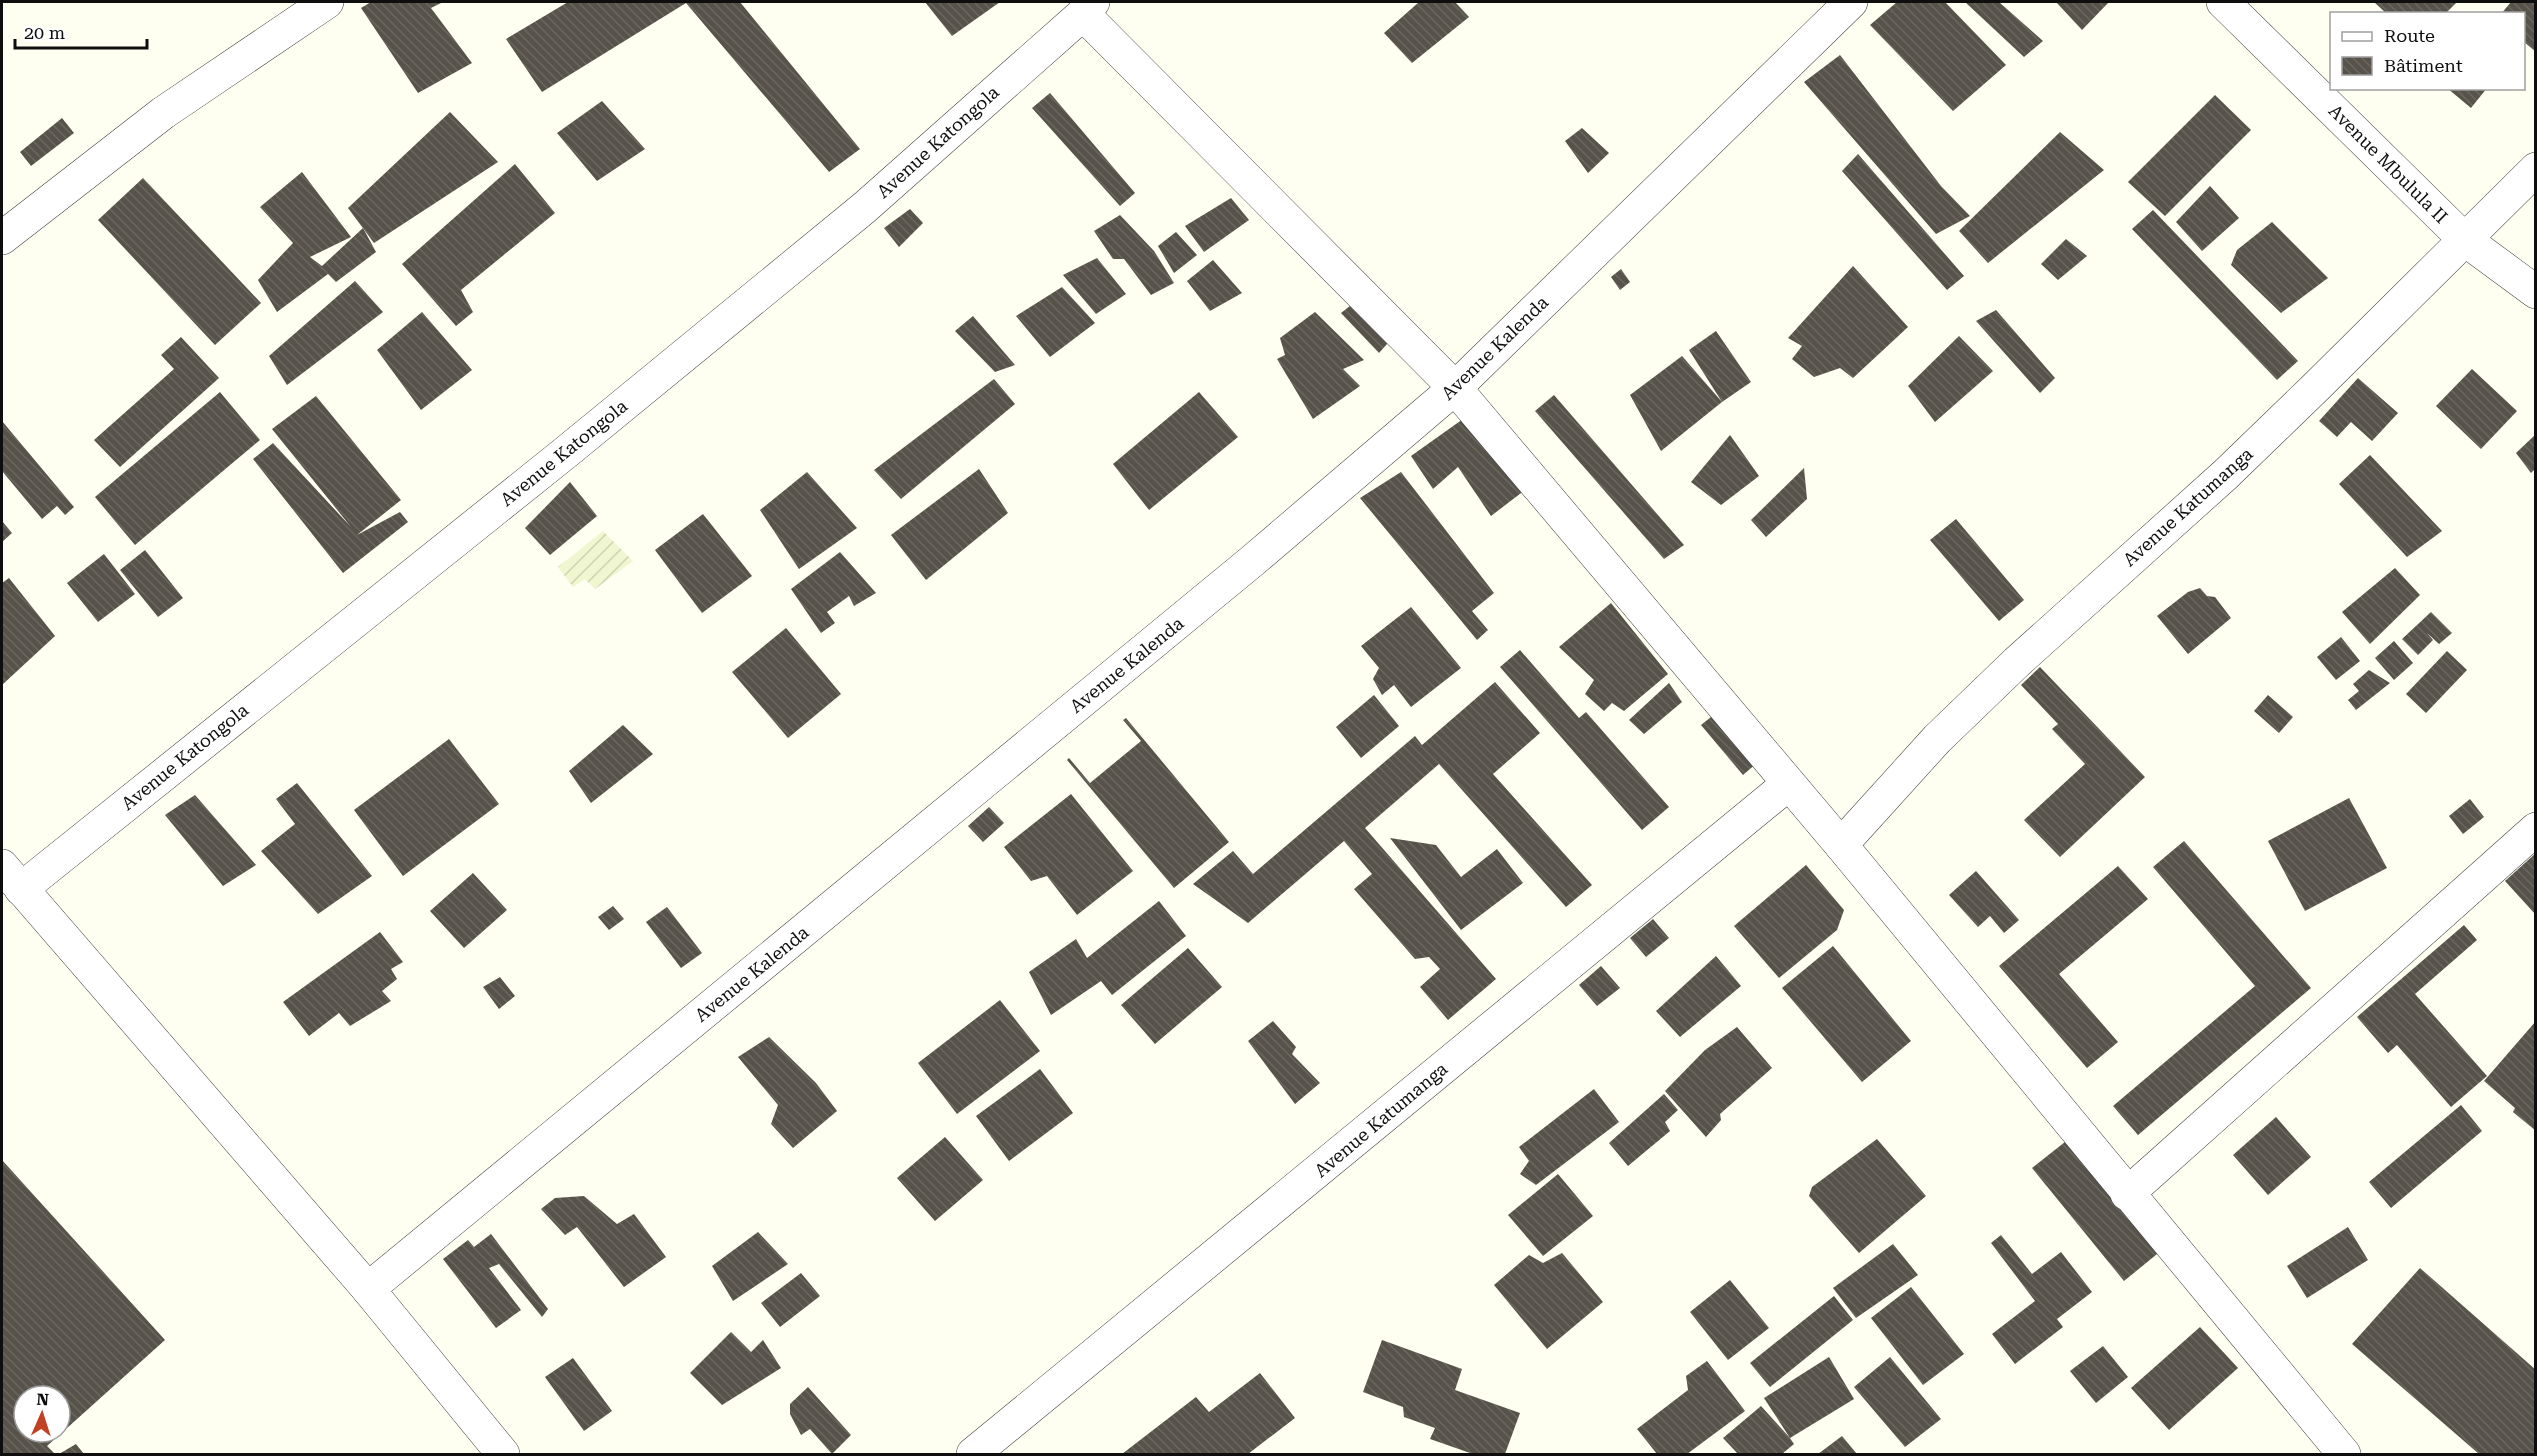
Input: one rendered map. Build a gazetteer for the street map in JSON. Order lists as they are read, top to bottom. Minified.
{"streets":{"street":["Avenue Katongola","Avenue Mbulula II","Avenue Kalenda","Avenue Katumanga"]},"crossings":[["Avenue Mbulula II","Avenue Katumanga"]],"legend":["Route","Bâtiment"],"scale_bar":"20 m","north":"top"}
